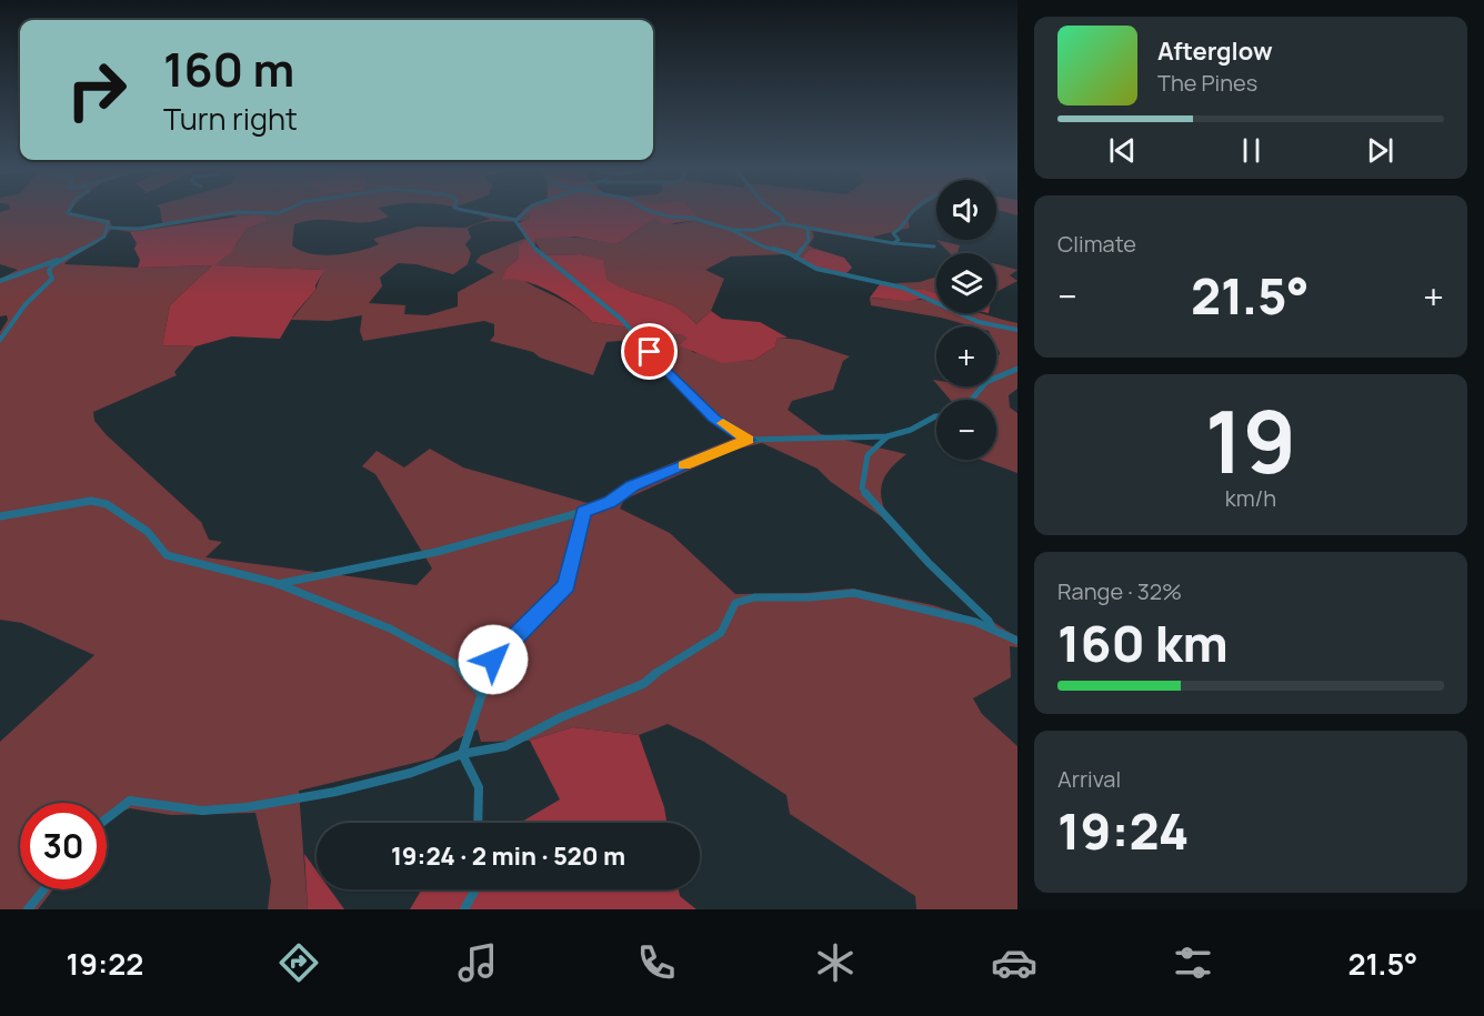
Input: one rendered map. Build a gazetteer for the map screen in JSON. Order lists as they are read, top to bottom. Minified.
{"page":{"turn":["160 m","Turn right"],"song":["Afterglow","The Pines"],"map_buttons":["+","−"],"tile":["Climate",["19","km/h"],["Range · 32%","160 km"],["Arrival","19:24"]],"heat":["−","21.5°","+"],"limit":"30","trip":"19:24 · 2 min · 520 m","tabs":["19:22","21.5°"]}}
